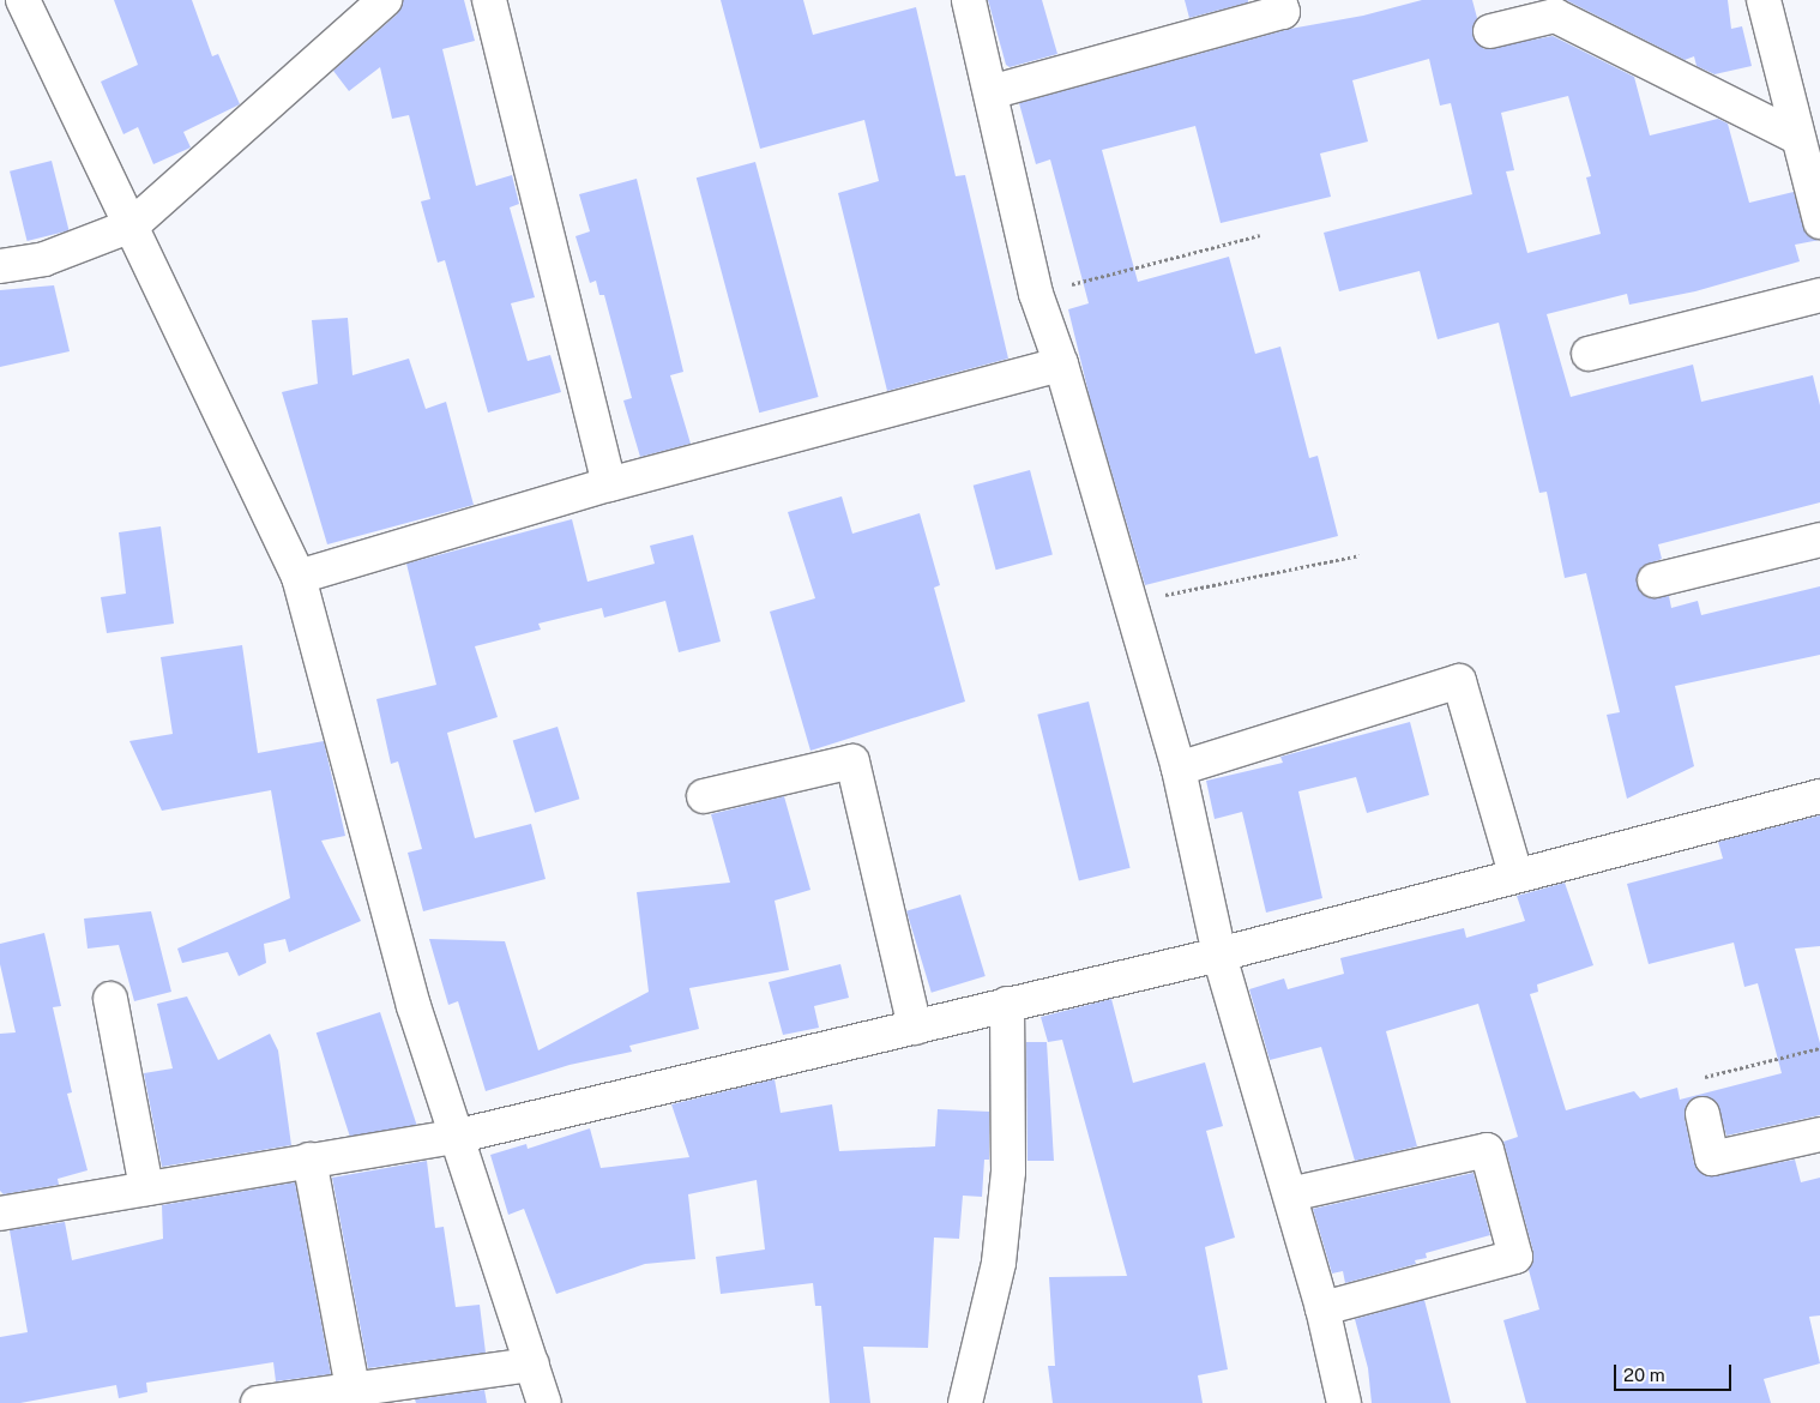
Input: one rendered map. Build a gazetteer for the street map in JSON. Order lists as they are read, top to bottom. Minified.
{"scale_bar":"20 m"}
